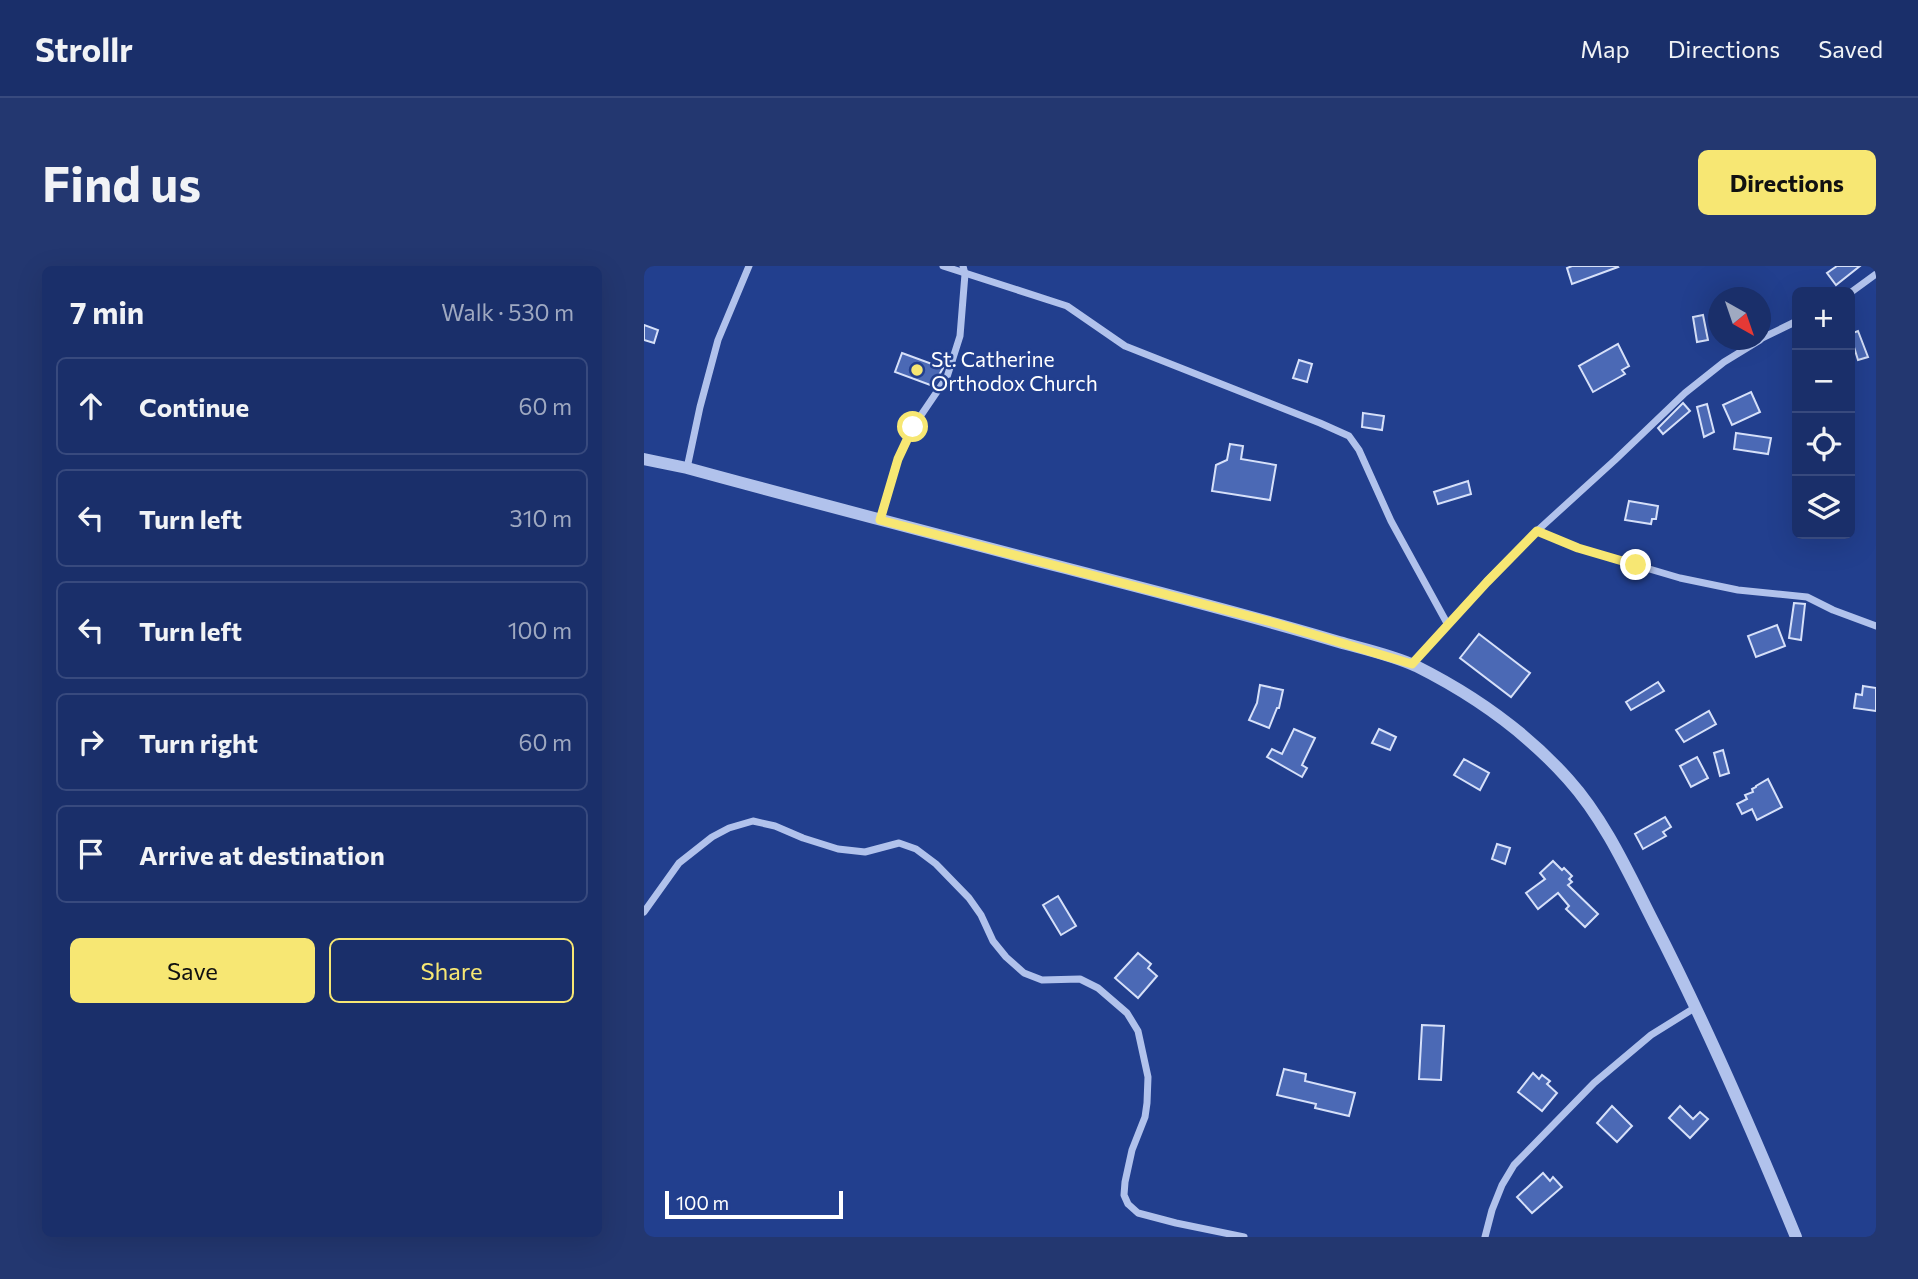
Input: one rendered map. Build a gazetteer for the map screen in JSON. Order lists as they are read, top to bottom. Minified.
{"places":["St. Catherine Orthodox Church"],"scale_bar":"100 m","north":"bottom right","page":{"header":"Strollr","nav":["Map","Directions","Saved"],"buttons":["Directions",["Save","Share"]],"title":"Find us","heading":["7 min","Walk · 530 m"],"map_buttons":["+","−"],"list":[["Continue","60 m"],["Turn left","310 m"],["Turn left","100 m"],["Turn right","60 m"],"Arrive at destination"],"scale":"100 m"}}
